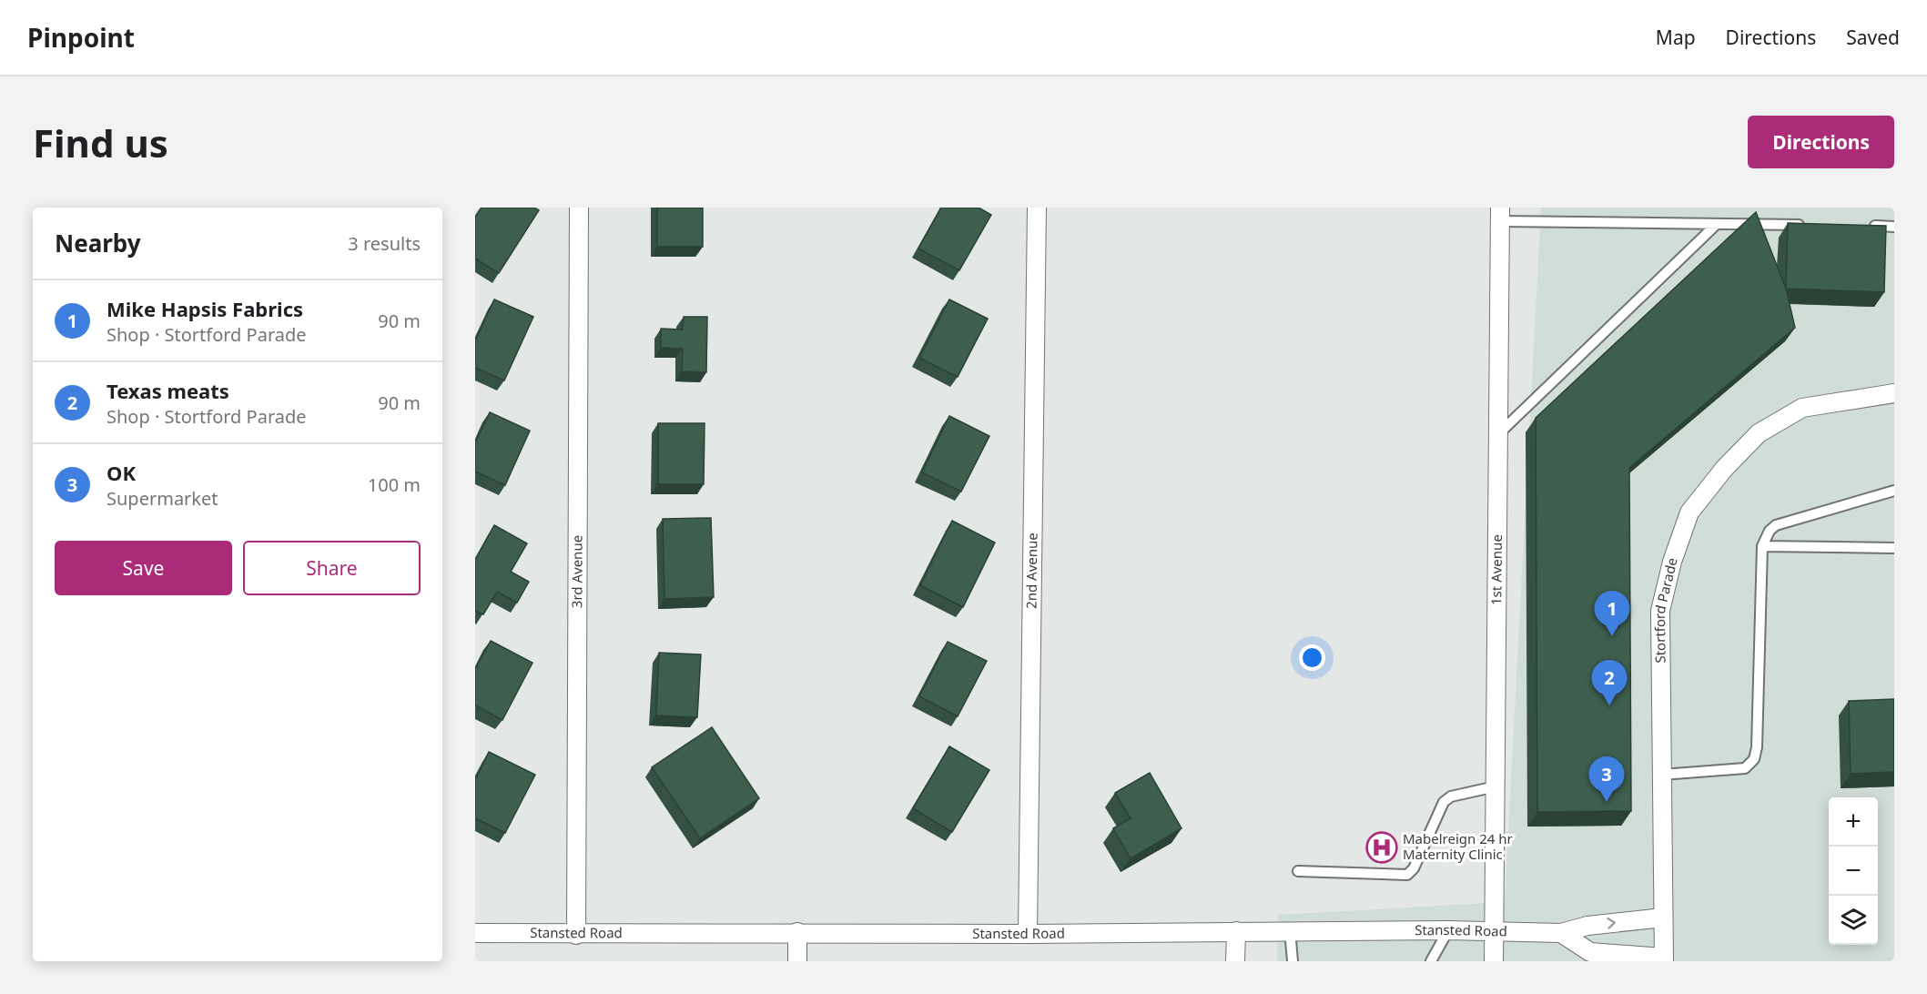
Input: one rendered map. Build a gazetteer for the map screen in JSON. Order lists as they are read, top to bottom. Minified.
{"streets":{"street":["1st Avenue","3rd Avenue","2nd Avenue","Stortford Parade","Stansted Road"]},"crossings":[["1st Avenue","Stansted Road"],["3rd Avenue","Stansted Road"],["2nd Avenue","Stansted Road"],["Stortford Parade","Stansted Road"]],"places":{"hospital":["Mabelreign 24 hr Maternity Clinic"]},"page":{"header":"Pinpoint","nav":["Map","Directions","Saved"],"buttons":["Directions",["Save","Share"]],"title":"Find us","heading":["Nearby","3 results"],"list":[{"mark":"1","name":"Mike Hapsis Fabrics","note":"Shop · Stortford Parade","value":"90 m"},{"mark":"2","name":"Texas meats","note":"Shop · Stortford Parade","value":"90 m"},{"mark":"3","name":"OK","note":"Supermarket","value":"100 m"}],"pins":["1","2","3"],"map_buttons":["+","−"]}}
